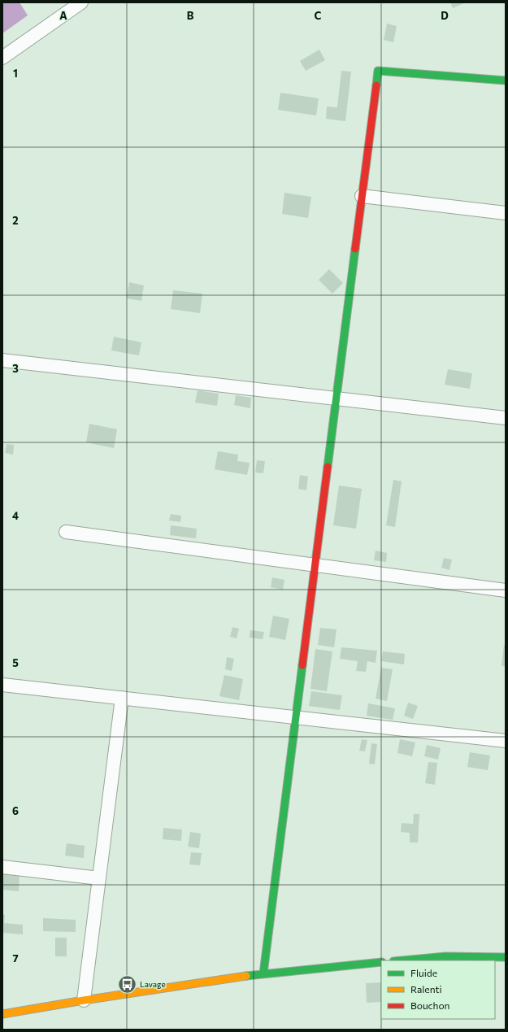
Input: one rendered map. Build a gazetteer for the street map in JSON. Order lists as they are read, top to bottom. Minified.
{"places":{"bus stop":["Lavage"]},"legend":["Fluide","Ralenti","Bouchon"],"grid":{"columns":["A","B","C","D"],"rows":["1","2","3","4","5","6","7"]}}
